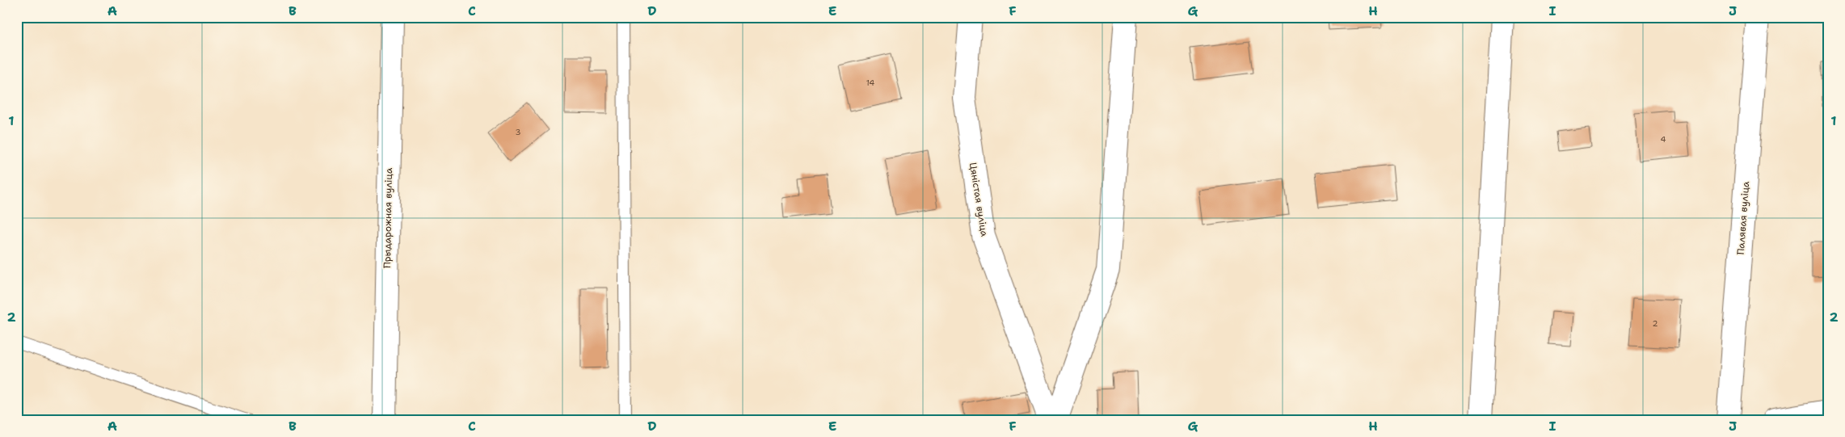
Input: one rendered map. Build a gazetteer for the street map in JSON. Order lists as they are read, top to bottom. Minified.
{"streets":{"street":["Цяністая вуліца","Прыдарожная вуліца","Палявая вуліца"]},"house_numbers":["14","3","4","2"],"grid":{"columns":["A","B","C","D","E","F","G","H","I","J"],"rows":["1","2"]}}
